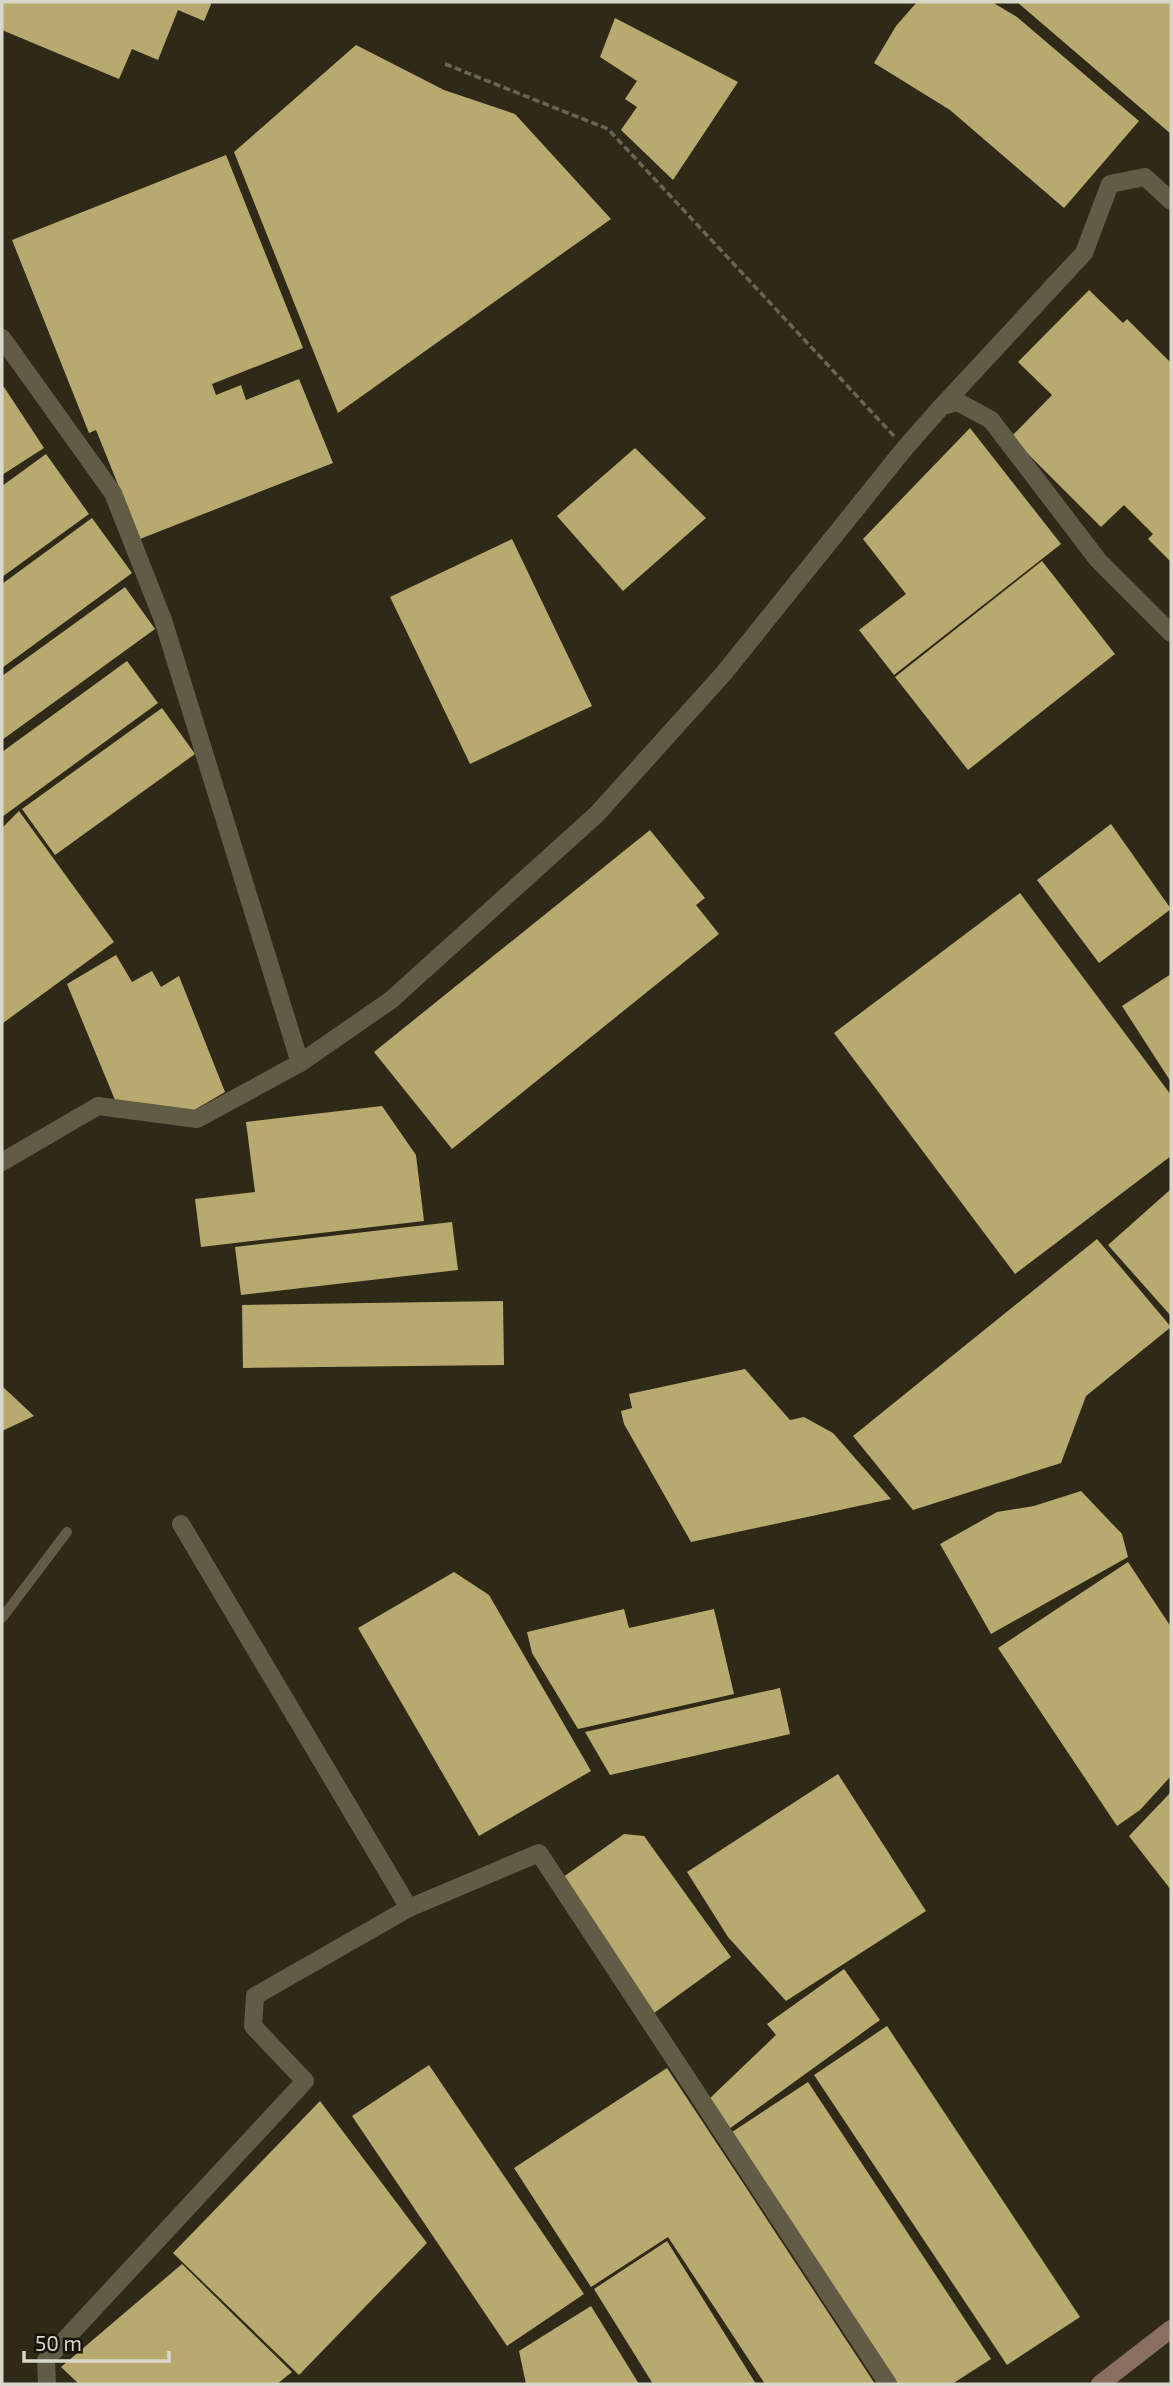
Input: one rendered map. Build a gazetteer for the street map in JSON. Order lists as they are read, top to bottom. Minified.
{"scale_bar":"50 m"}
